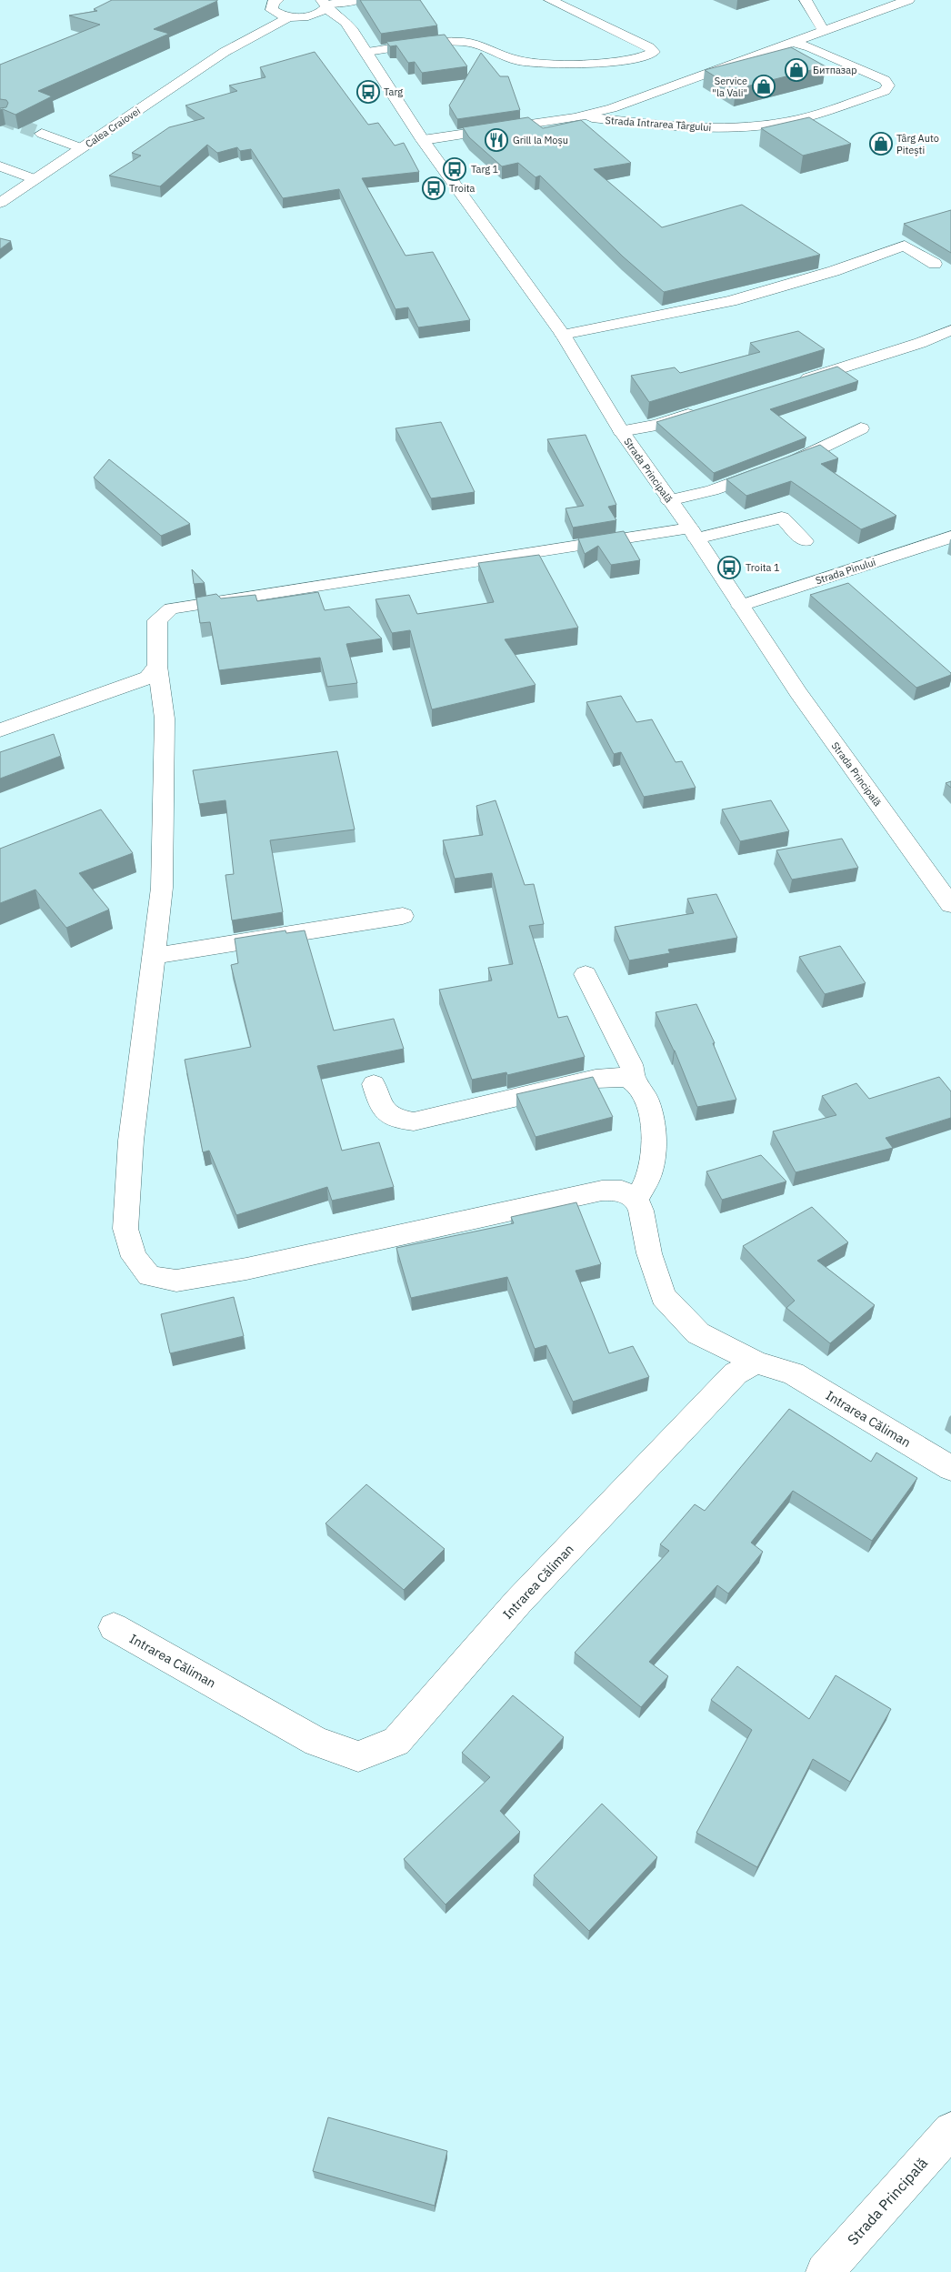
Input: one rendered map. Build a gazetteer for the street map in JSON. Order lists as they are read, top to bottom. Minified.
{"streets":{"street":["Strada Intrarea Târgului","Calea Craiovei","Strada Principală","Strada Pinului","Intrarea Căliman"]},"crossings":[["Strada Intrarea Târgului","Strada Principală"],["Strada Principală","Strada Pinului"]],"places":{"shop":["Битпазар","Service \"la Vali\"","Târg Auto Pitești"],"bus stop":["Targ","Targ 1","Troita","Troita 1"],"restaurant":["Grill la Moșu"]}}
